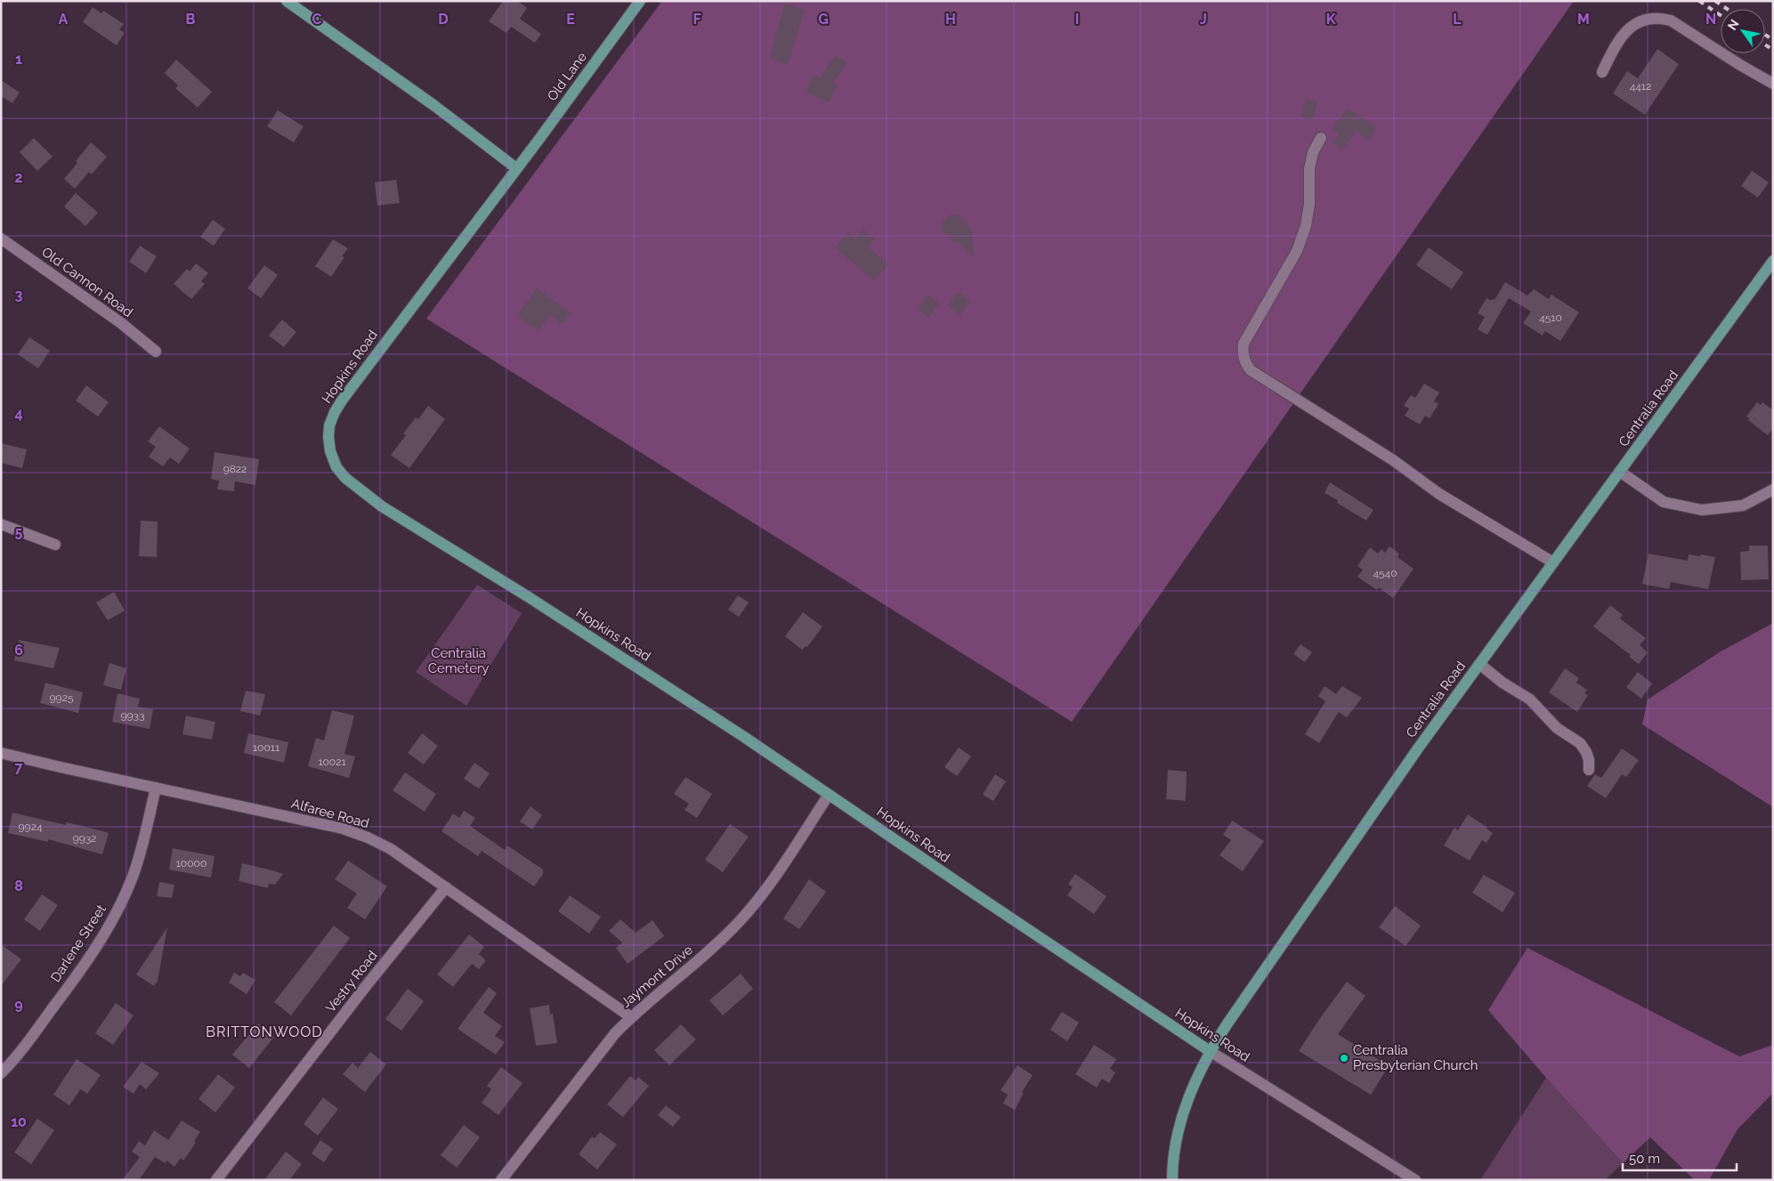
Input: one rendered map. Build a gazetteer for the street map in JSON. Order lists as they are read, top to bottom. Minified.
{"streets":{"main road":["Old Lane","Hopkins Road","Centralia Road"],"street":["Old Cannon Road","Alfaree Road","Darlene Street","Jaymont Drive","Vestry Road"]},"crossings":[["Old Lane","Hopkins Road"],["Hopkins Road","Centralia Road"],["Hopkins Road","Jaymont Drive"],["Alfaree Road","Darlene Street"],["Alfaree Road","Jaymont Drive"],["Alfaree Road","Vestry Road"]],"districts":["BRITTONWOOD"],"parks":["Centralia Cemetery"],"places":["Centralia Presbyterian Church"],"house_numbers":["4412","4510","9822","4540","9925","9933","10011","10021","9924","9932","10000"],"scale_bar":"50 m","north":"top left","grid":{"columns":["A","B","C","D","E","F","G","H","I","J","K","L","M","N"],"rows":["1","2","3","4","5","6","7","8","9","10"]}}
